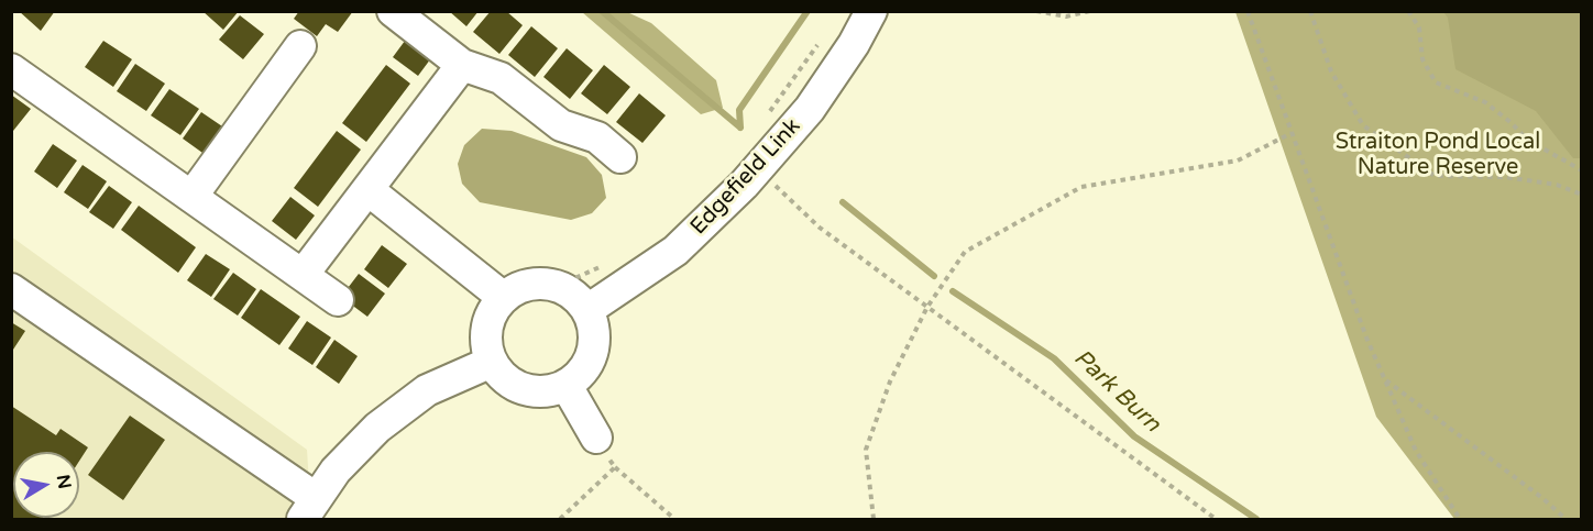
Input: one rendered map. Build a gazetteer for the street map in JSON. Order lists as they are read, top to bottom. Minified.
{"streets":{"street":["Edgefield Link"]},"water":["Park Burn"],"parks":["Straiton Pond Local Nature Reserve"],"north":"right"}
